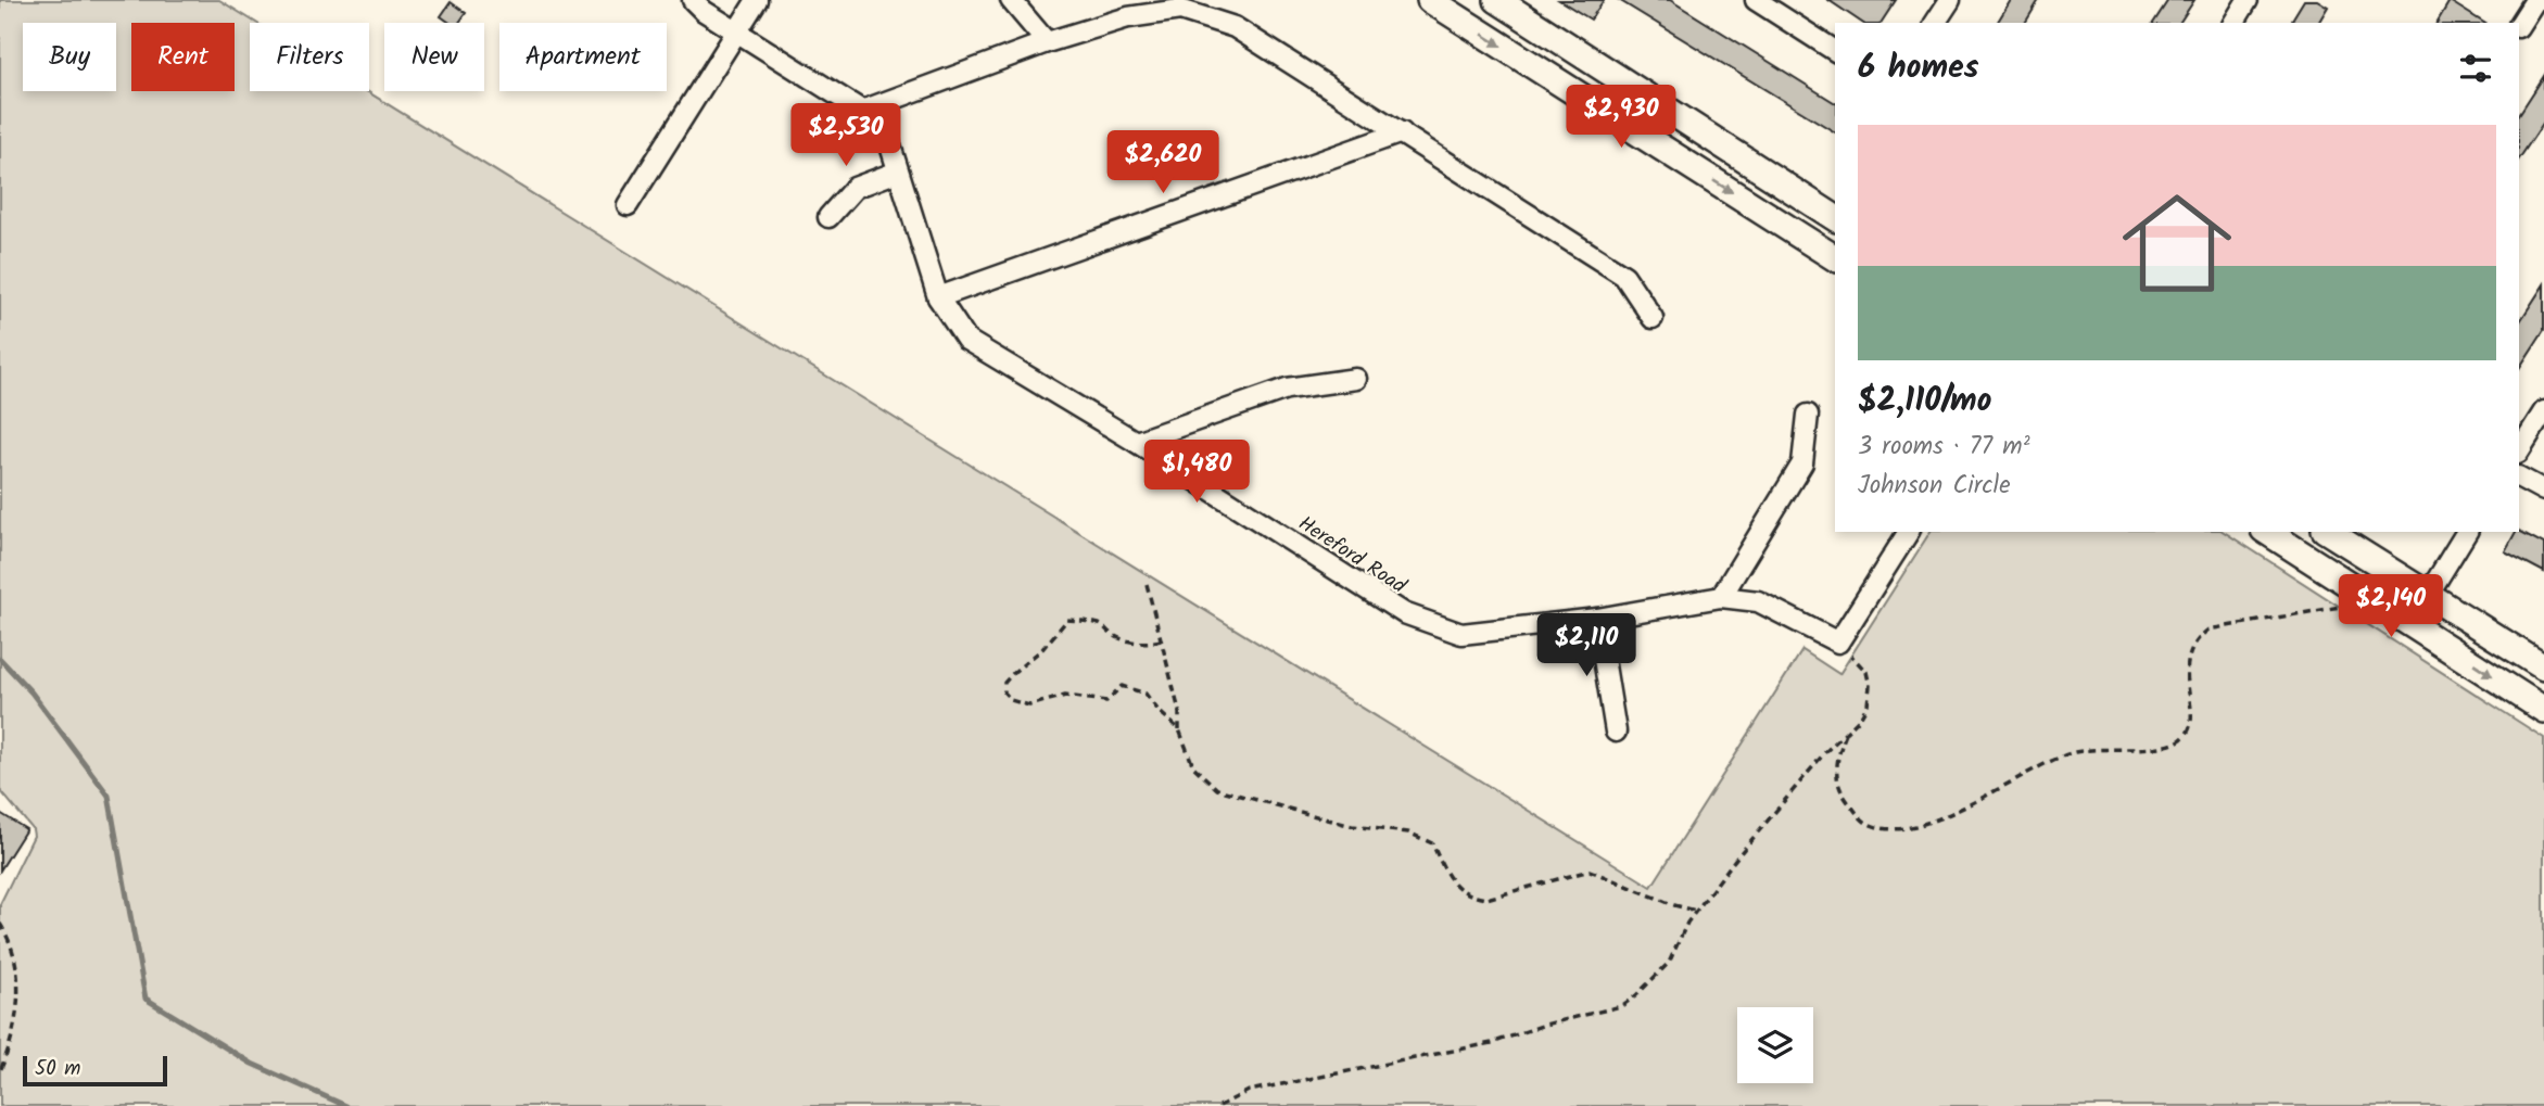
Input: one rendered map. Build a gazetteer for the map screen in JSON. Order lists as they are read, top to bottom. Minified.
{"streets":{"street":["Hereford Road"]},"scale_bar":"50 m","page":{"chip":["Buy","Rent","Filters","New","Apartment"],"heading":"6 homes","price":["$2,930","$2,530","$2,620","$1,480","$2,140","$2,110"],"list":[{"name":"$2,110/mo","note":"3 rooms · 77 m² · Johnson Circle"}],"scale":"50 m"}}
